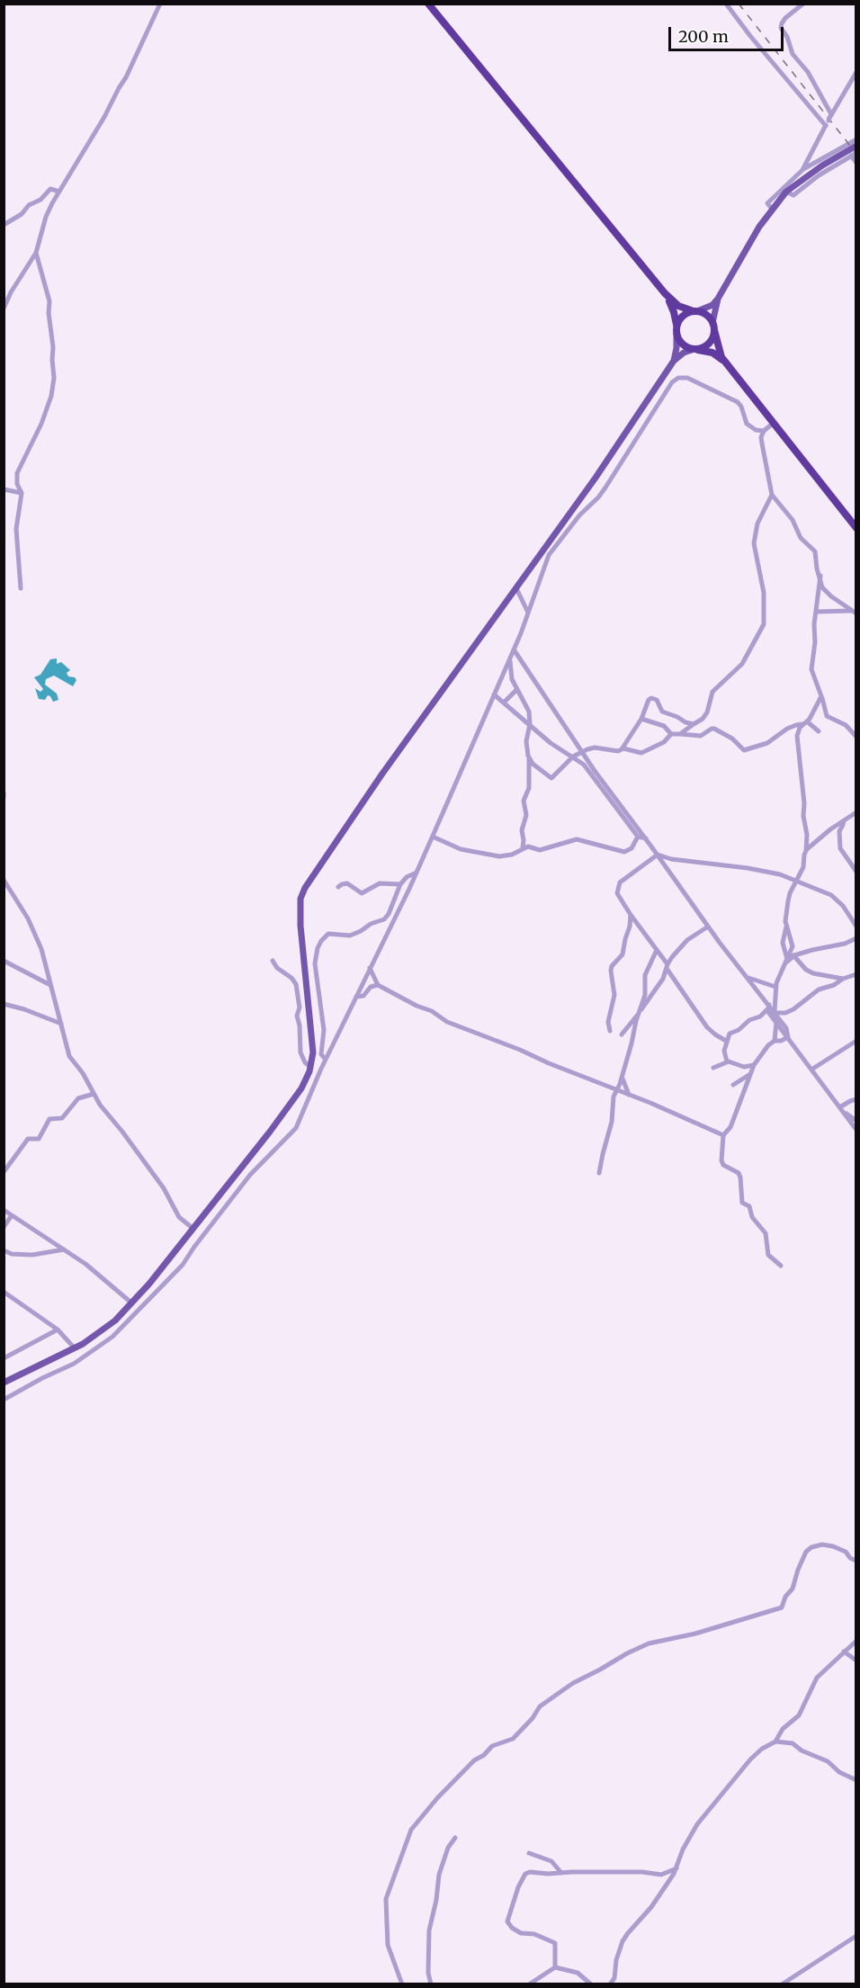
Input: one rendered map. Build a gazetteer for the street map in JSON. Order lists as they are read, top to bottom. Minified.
{"scale_bar":"200 m"}
